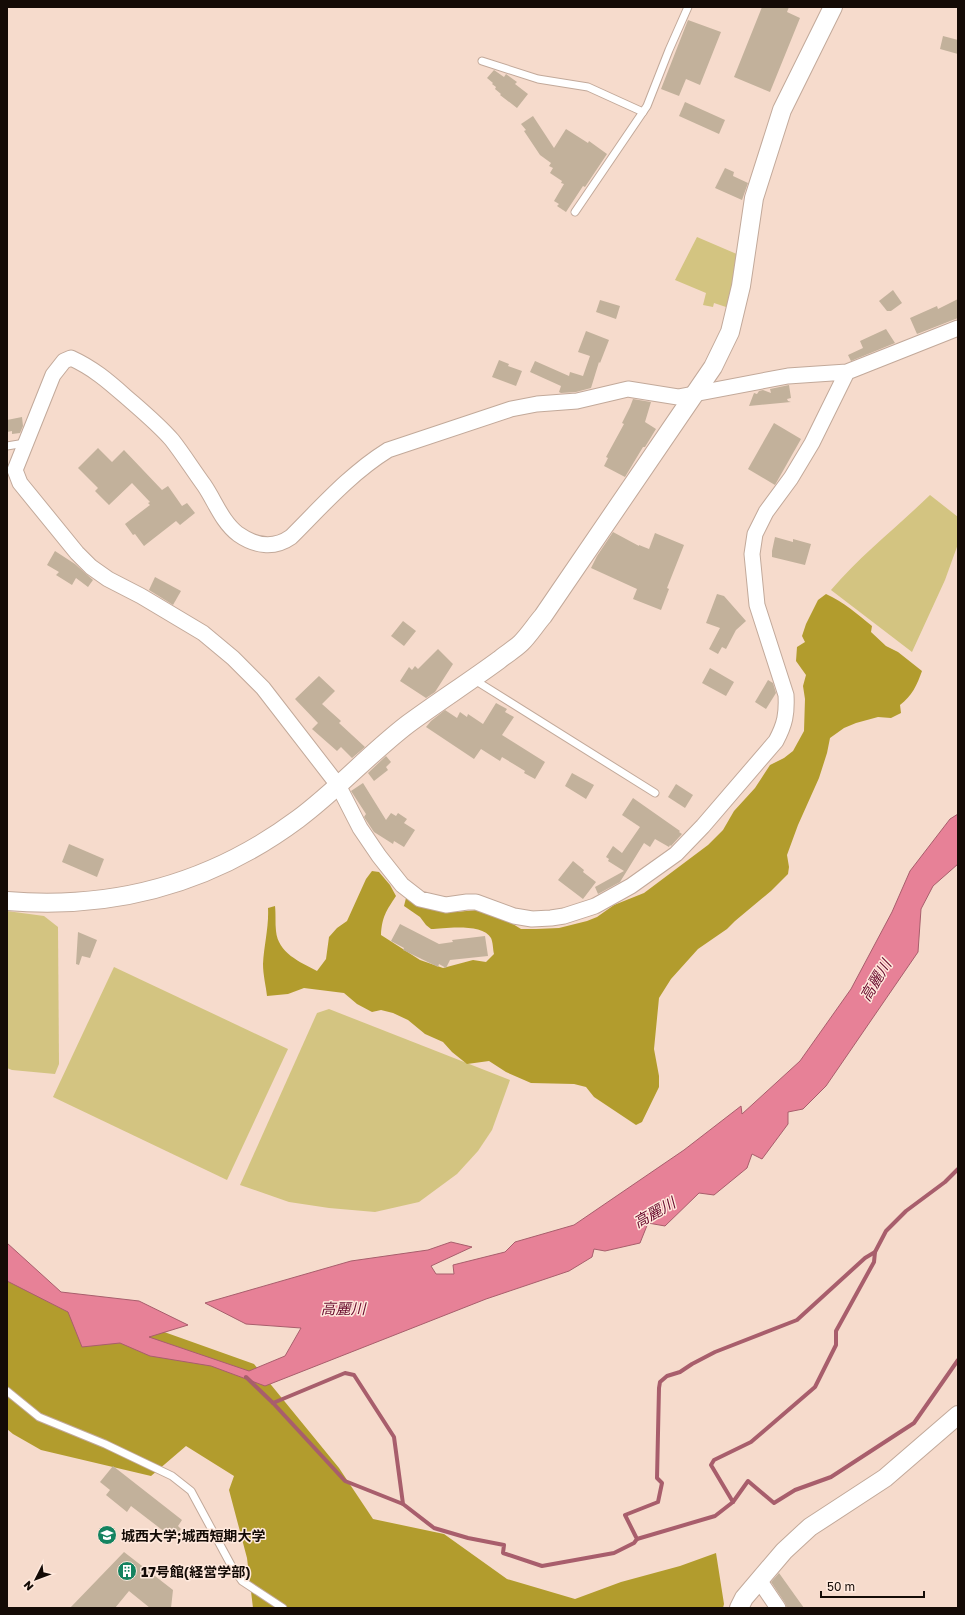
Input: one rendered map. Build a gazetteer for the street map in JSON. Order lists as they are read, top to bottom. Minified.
{"water":["高麗川"],"places":{"school or university":["城西大学;城西短期大学"],"building":["17号館(経営学部)"]},"scale_bar":"50 m","north":"bottom left"}
